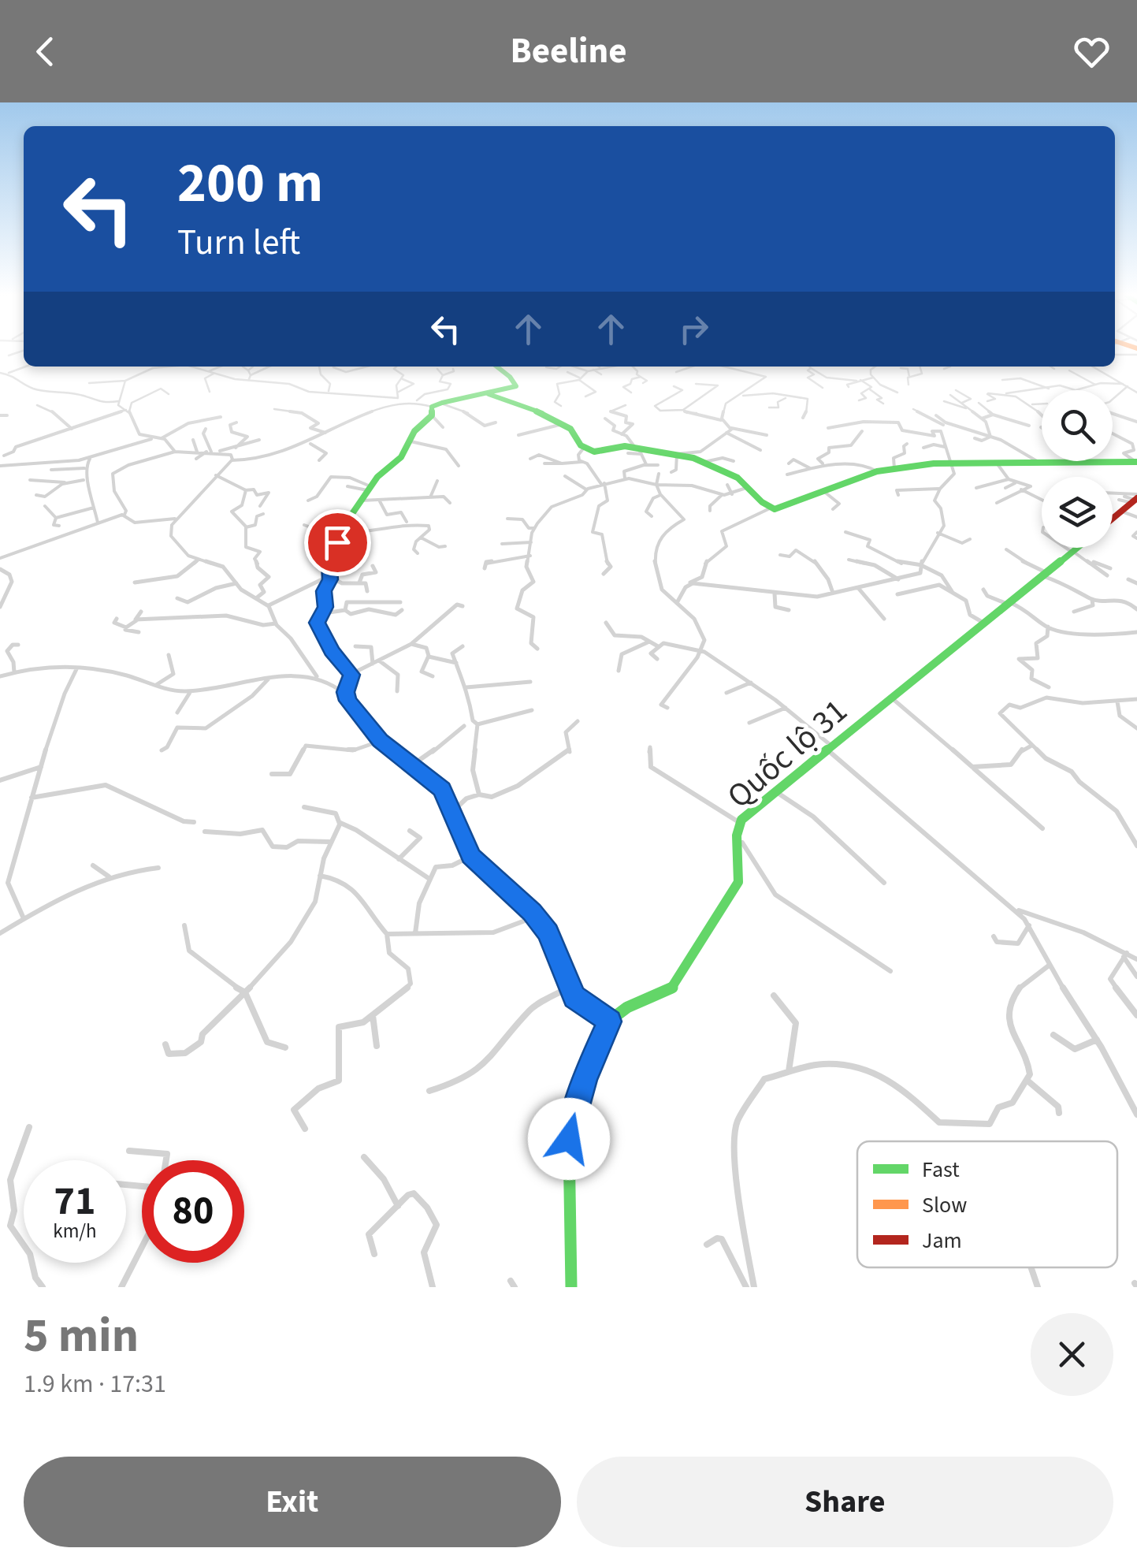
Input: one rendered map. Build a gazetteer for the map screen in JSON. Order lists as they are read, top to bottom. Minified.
{"streets":{"main road":["Quốc lộ 31"]},"legend":["Fast","Slow","Jam"],"page":{"header":"Beeline","turn":["200 m","Turn left"],"speed":"71 km/h","limit":"80","heading":["5 min","1.9 km · 17:31"],"buttons":["Exit","Share"]}}
